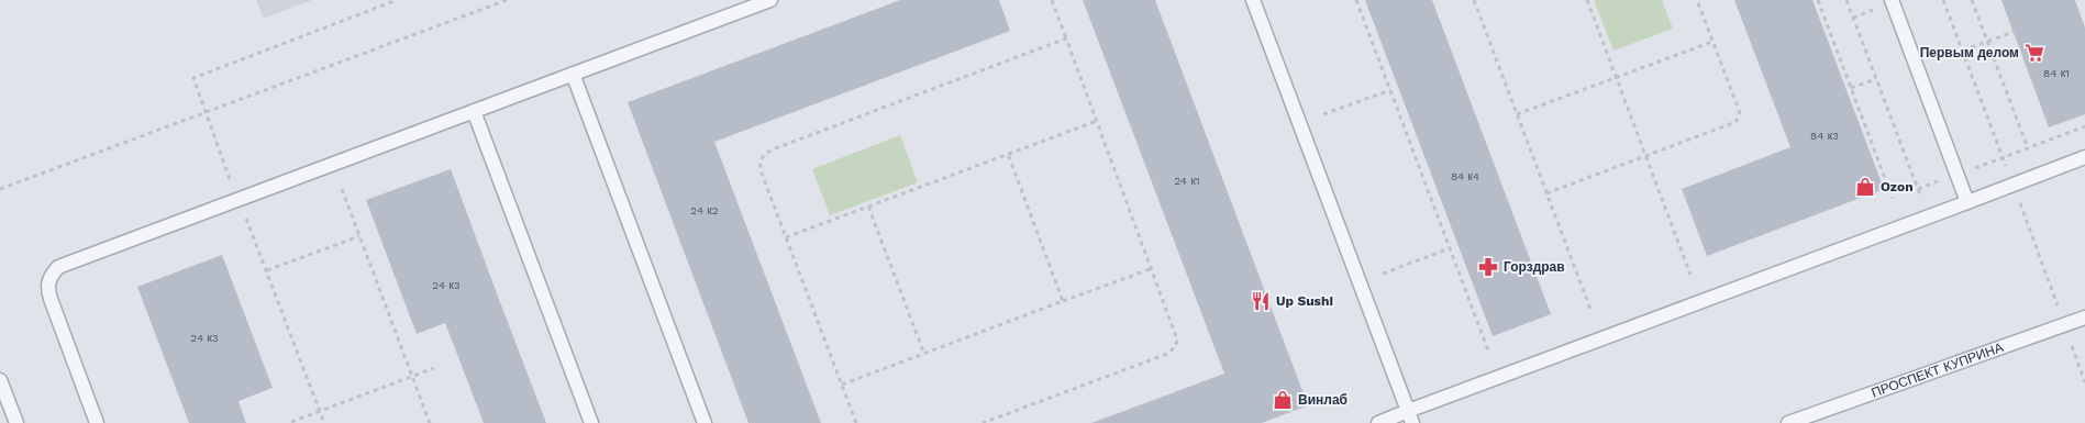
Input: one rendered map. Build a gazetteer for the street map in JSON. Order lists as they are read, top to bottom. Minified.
{"streets":{"lane":["ПРОСПЕКТ КУПРИНА"]},"places":{"supermarket":["Первым делом"],"shop":["Ozon","Винлаб"],"pharmacy":["Горздрав"],"restaurant":["Up Sushi"]},"house_numbers":["84 к1","84 к3","84 к4","24 к1","24 к2","24 к3","24 к3"]}
